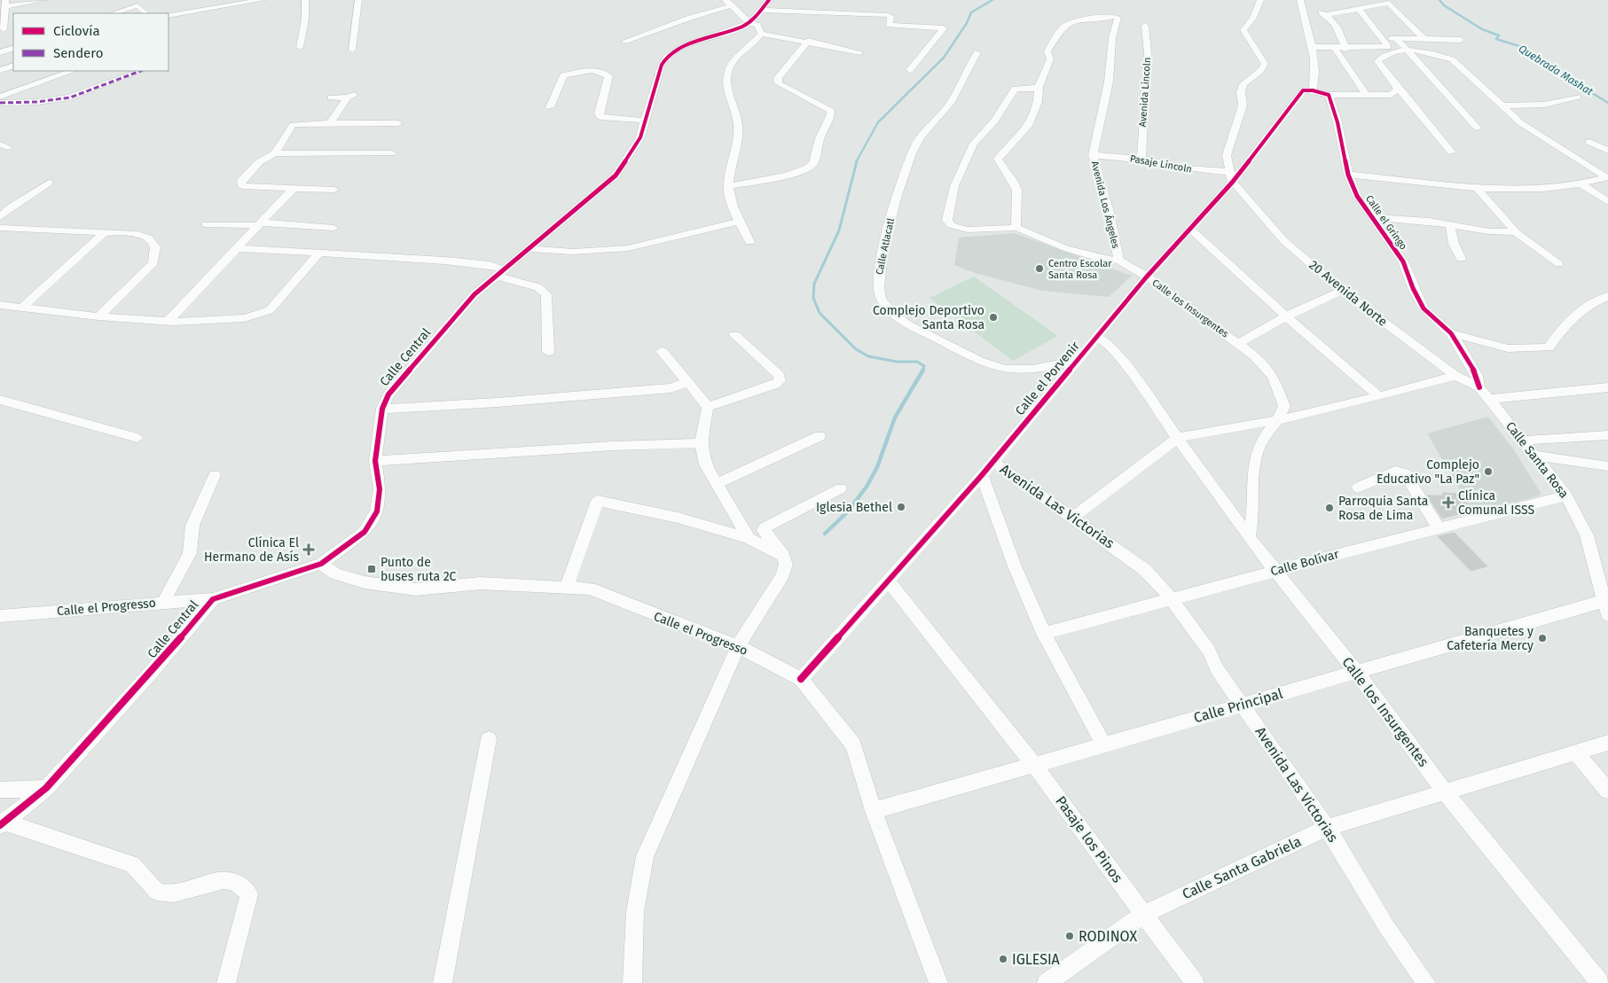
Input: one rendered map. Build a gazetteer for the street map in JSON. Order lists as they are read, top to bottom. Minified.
{"streets":{"street":["Avenida Lincoln","Pasaje Lincoln","Avenida Los Ángeles","Calle el Gringo","Calle Atlacatl","20 Avenida Norte","Calle los Insurgentes","Calle Central","Calle el Porvenir","Calle Santa Rosa","Avenida Las Victorias","Calle Bolívar","Calle el Progresso","Calle Principal","Pasaje los Pinos","Calle Santa Gabriela"]},"crossings":[["Avenida Lincoln","Pasaje Lincoln"],["Pasaje Lincoln","Avenida Los Ángeles"],["Pasaje Lincoln","20 Avenida Norte"],["Pasaje Lincoln","Calle el Porvenir"],["Avenida Los Ángeles","Calle los Insurgentes"],["Calle el Gringo","20 Avenida Norte"],["Calle el Gringo","Calle Santa Rosa"],["Calle Atlacatl","Calle el Porvenir"],["20 Avenida Norte","Calle el Porvenir"],["20 Avenida Norte","Calle Santa Rosa"],["Calle los Insurgentes","Calle el Porvenir"],["Calle los Insurgentes","Calle Bolívar"],["Calle los Insurgentes","Calle Principal"],["Calle los Insurgentes","Calle Santa Gabriela"],["Calle Central","Calle el Progresso"],["Calle el Porvenir","Avenida Las Victorias"],["Calle el Porvenir","Calle el Progresso"],["Calle el Porvenir","Pasaje los Pinos"],["Calle Santa Rosa","Calle Bolívar"],["Calle Santa Rosa","Calle Principal"],["Avenida Las Victorias","Calle Bolívar"],["Avenida Las Victorias","Calle Principal"],["Avenida Las Victorias","Calle Santa Gabriela"],["Calle el Progresso","Calle Principal"],["Calle Principal","Pasaje los Pinos"],["Pasaje los Pinos","Calle Santa Gabriela"]],"water":["Quebrada Mashat"],"places":{"other":["Centro Escolar Santa Rosa","Complejo Deportivo Santa Rosa","Complejo Educativo \"La Paz\"","Iglesia Bethel","Parroquia Santa Rosa de Lima","Banquetes y Cafetería Mercy","RODINOX","IGLESIA"],"health":["Clínica Comunal ISSS","Clínica El Hermano de Asís"],"transit":["Punto de buses ruta 2C"]},"legend":["Ciclovía","Sendero"]}
